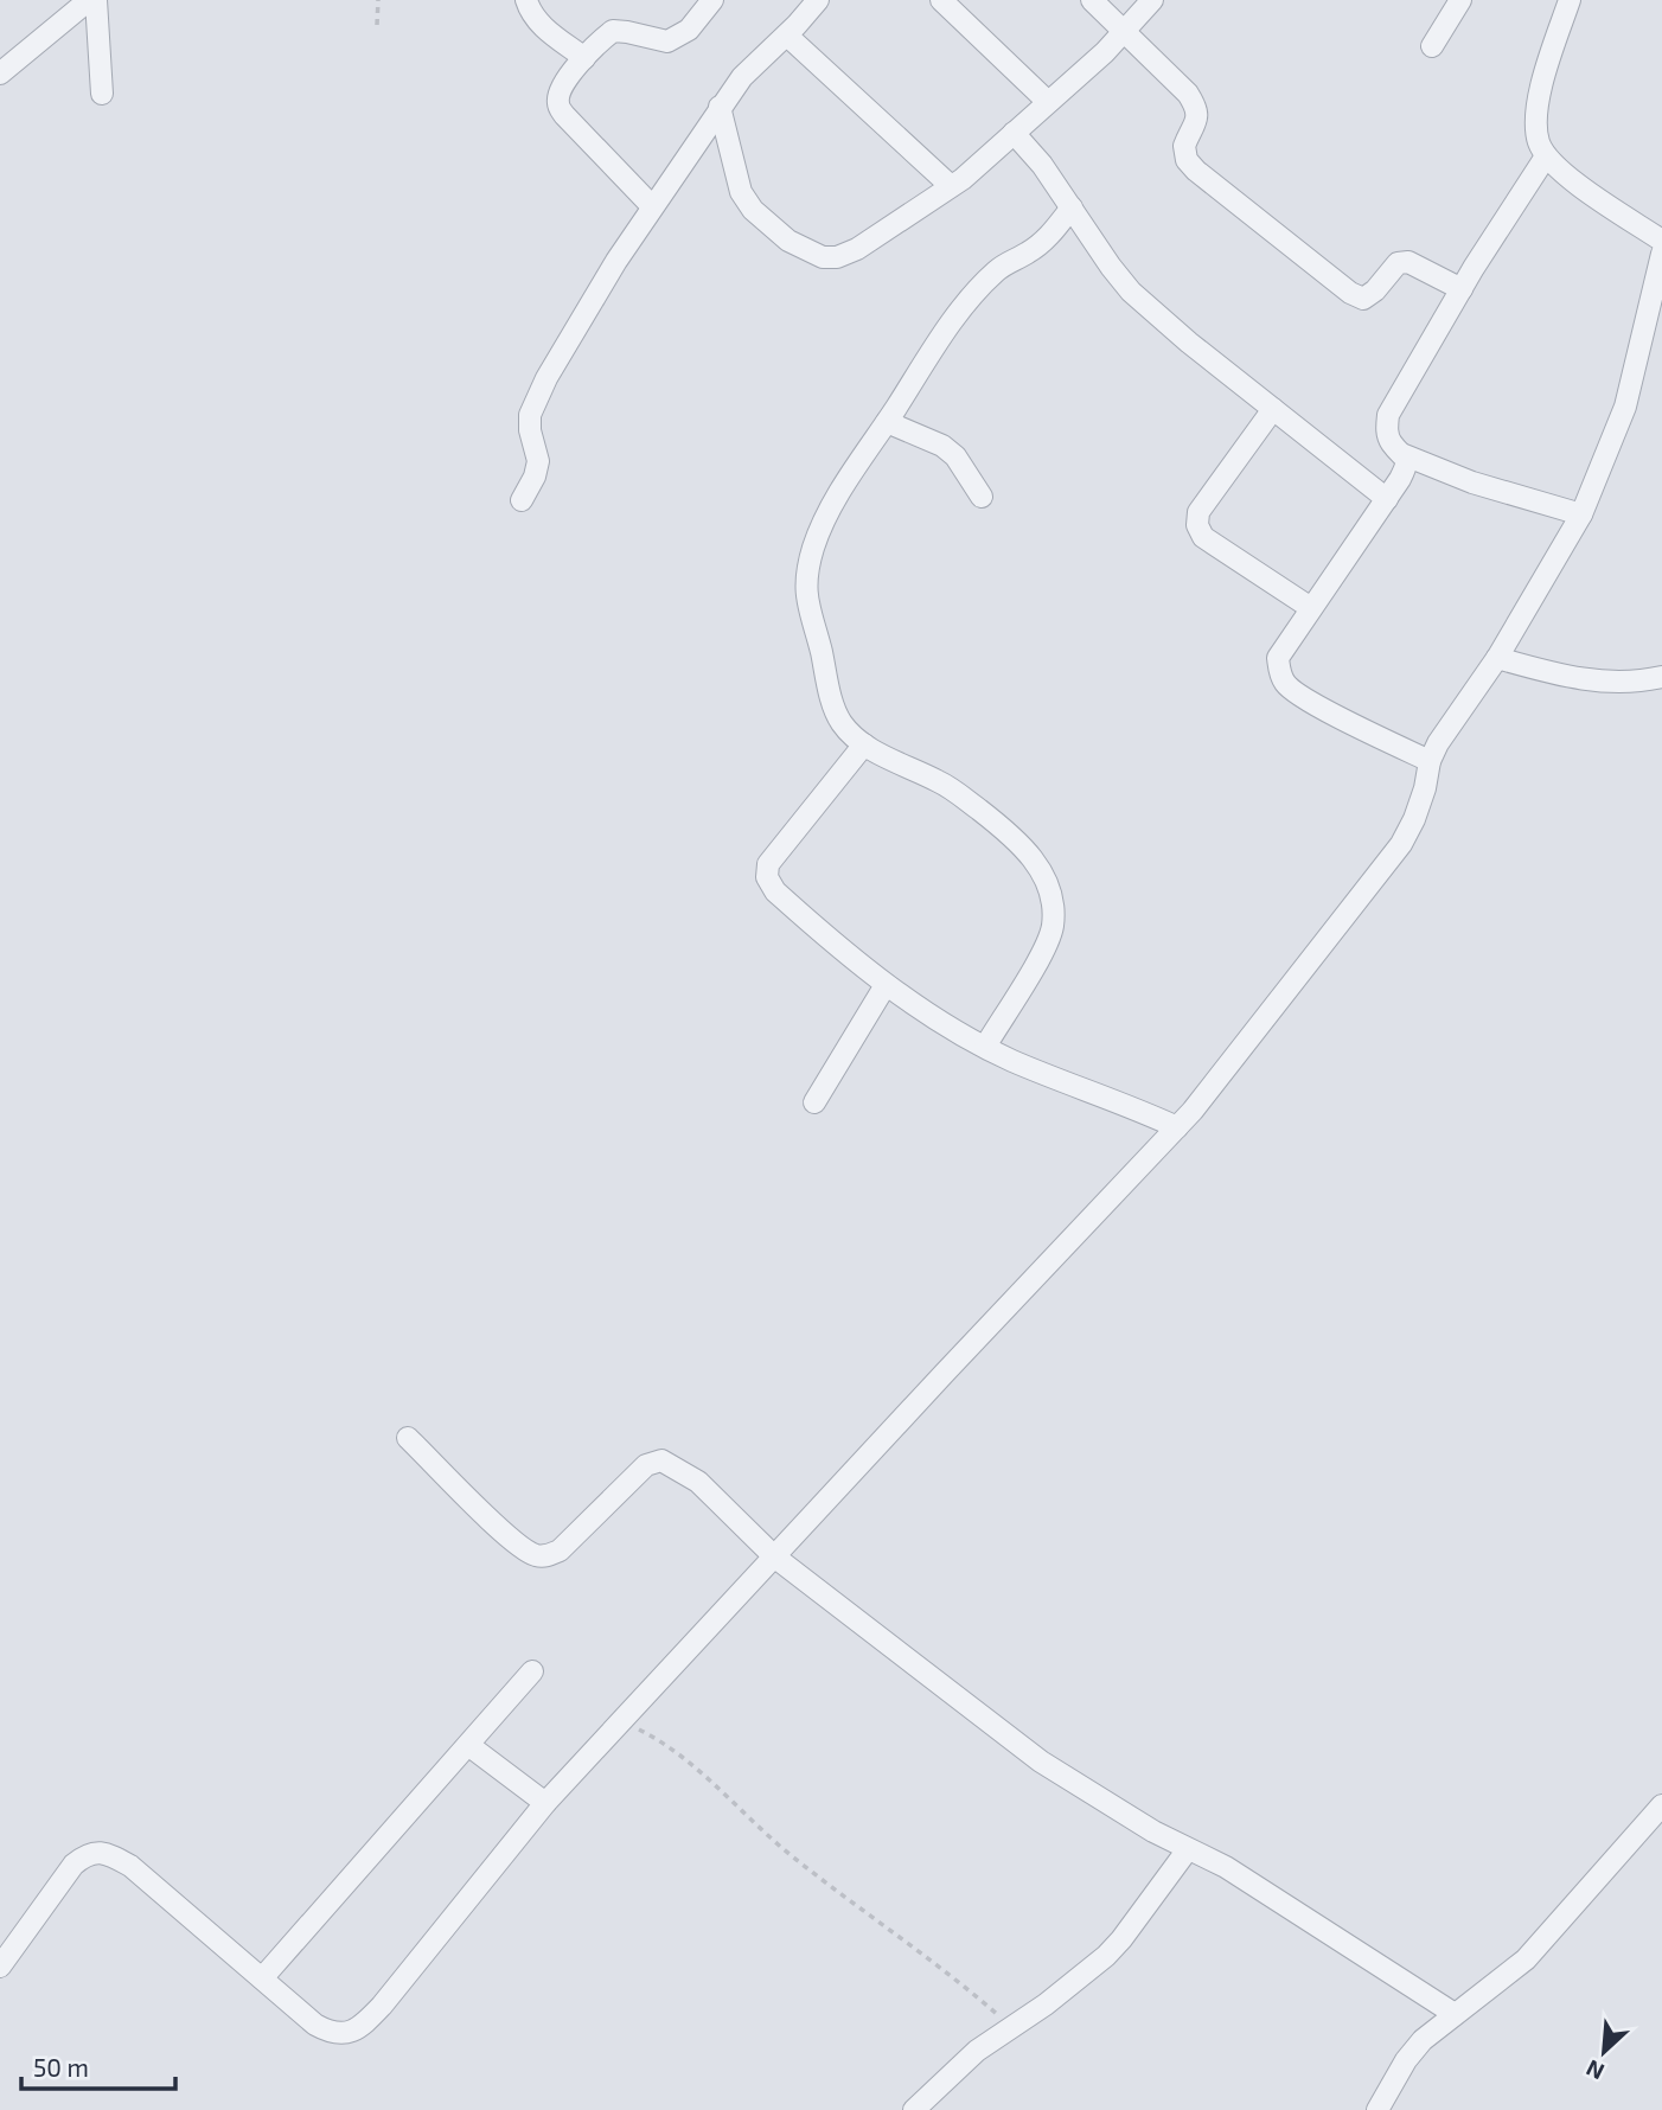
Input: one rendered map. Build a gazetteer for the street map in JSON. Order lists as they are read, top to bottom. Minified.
{"scale_bar":"50 m","north":"bottom left"}
